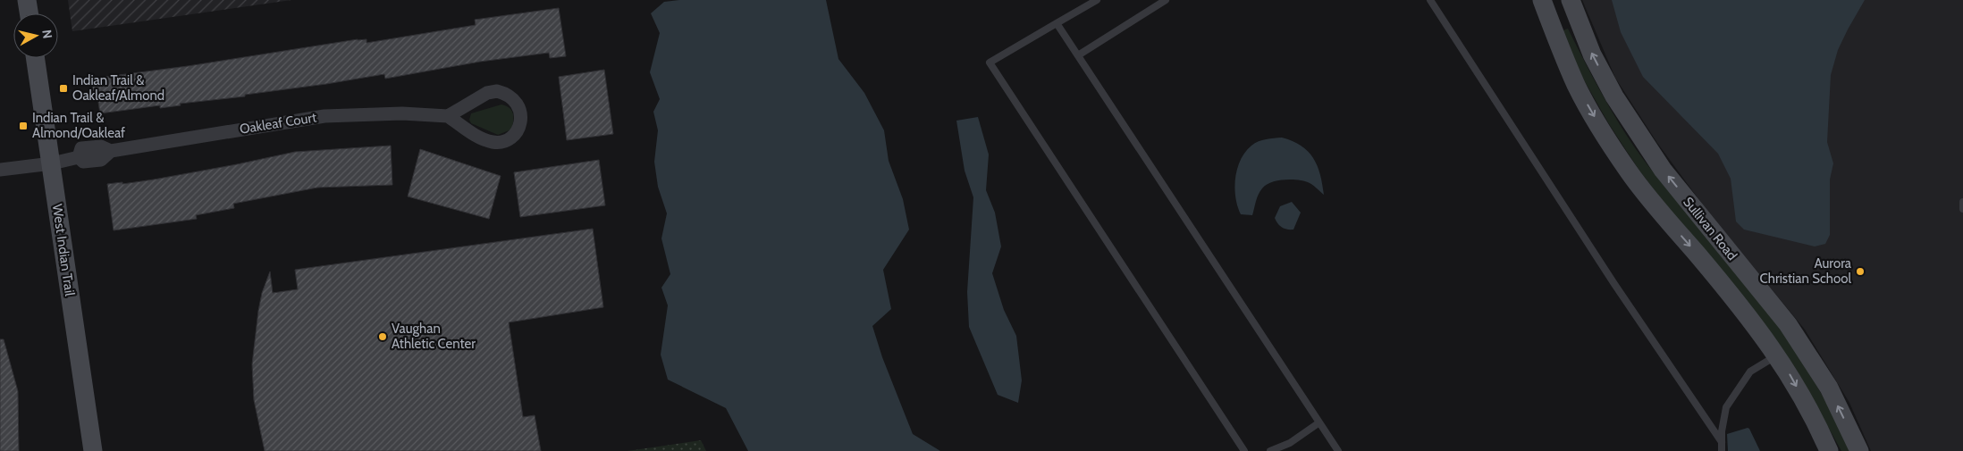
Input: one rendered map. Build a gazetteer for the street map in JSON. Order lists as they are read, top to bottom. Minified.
{"streets":{"street":["Oakleaf Court","Sullivan Road","West Indian Trail"]},"crossings":[["Oakleaf Court","West Indian Trail"]],"places":{"transit":["Indian Trail & Oakleaf/Almond","Indian Trail & Almond/Oakleaf"],"other":["Aurora Christian School","Vaughan Athletic Center"]},"north":"right"}
